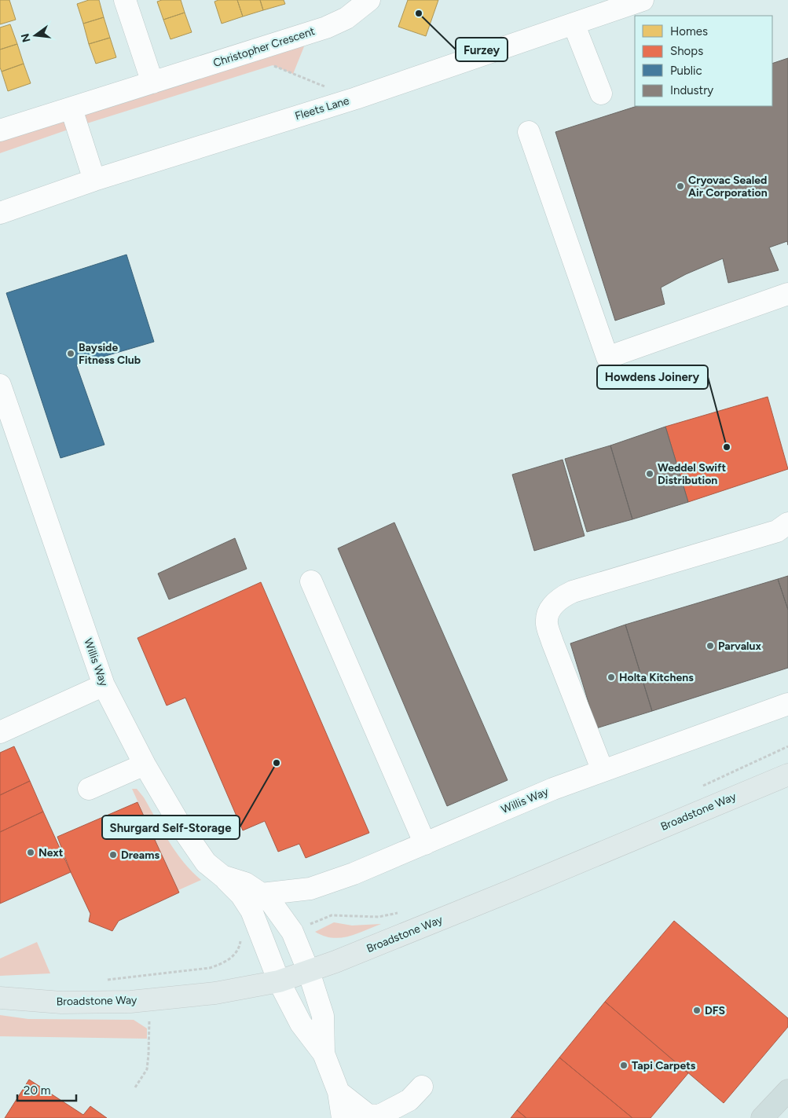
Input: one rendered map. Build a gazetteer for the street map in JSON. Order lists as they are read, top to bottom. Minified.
{"streets":{"main road":["Broadstone Way"],"street":["Christopher Crescent","Fleets Lane","Willis Way"]},"crossings":[["Willis Way","Broadstone Way"]],"places":["Furzey","Cryovac Sealed Air Corporation","Bayside Fitness Club","Howdens Joinery","Weddel Swift Distribution","Parvalux","Holta Kitchens","Shurgard Self-Storage","Next","Dreams","DFS","Tapi Carpets"],"legend":["Homes","Shops","Public","Industry"],"scale_bar":"20 m","north":"left"}
